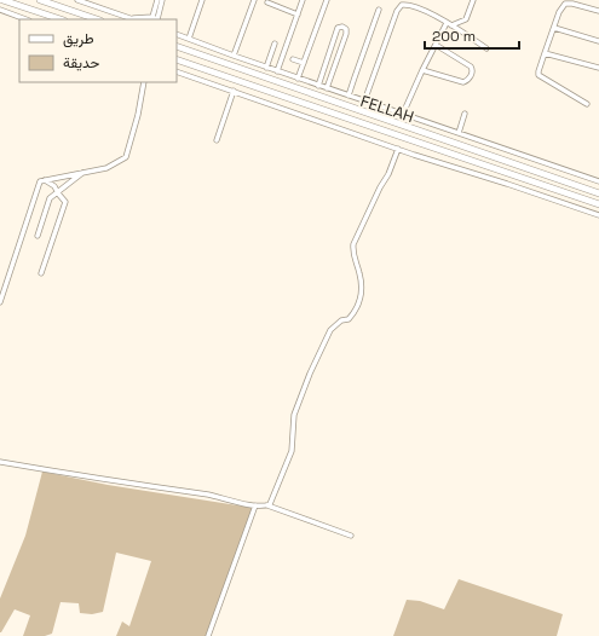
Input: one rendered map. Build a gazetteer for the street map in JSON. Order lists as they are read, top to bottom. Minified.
{"streets":{"street":["FELLAH"]},"legend":["طريق","حديقة"],"scale_bar":"200 m"}
